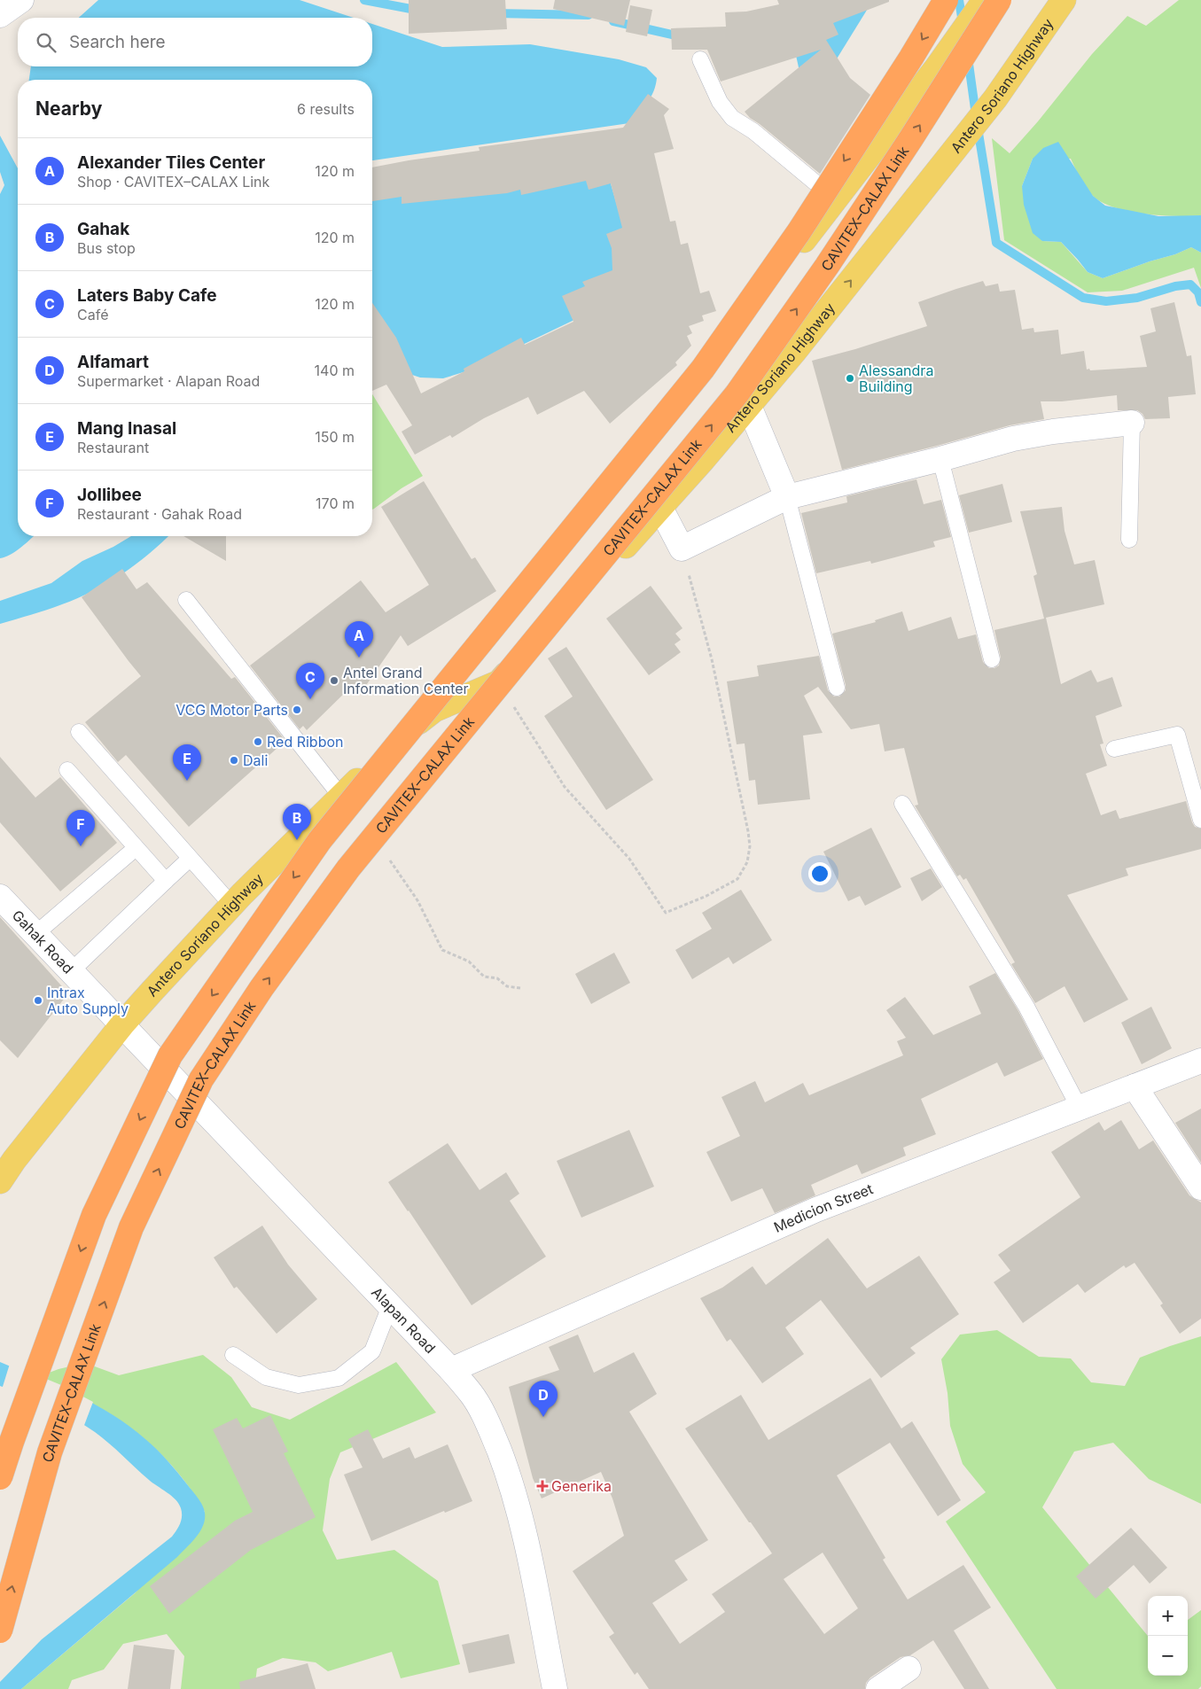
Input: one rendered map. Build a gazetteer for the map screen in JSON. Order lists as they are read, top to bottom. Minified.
{"streets":{"highway":["CAVITEX–CALAX Link"],"main road":["Antero Soriano Highway"],"street":["Gahak Road","Medicion Street","Alapan Road"]},"crossings":[["Antero Soriano Highway","CAVITEX–CALAX Link"],["Antero Soriano Highway","Gahak Road"],["Antero Soriano Highway","Alapan Road"],["Gahak Road","Alapan Road"],["Medicion Street","Alapan Road"]],"places":{"other":["Alessandra Building","Antel Grand Information Center","VCG Motor Parts","Red Ribbon","Dali","Intrax Auto Supply"],"health":["Generika"]},"page":{"search":"Search here","heading":["Nearby","6 results"],"list":[{"mark":"A","name":"Alexander Tiles Center","note":"Shop · CAVITEX–CALAX Link","value":"120 m"},{"mark":"B","name":"Gahak","note":"Bus stop","value":"120 m"},{"mark":"C","name":"Laters Baby Cafe","note":"Café","value":"120 m"},{"mark":"D","name":"Alfamart","note":"Supermarket · Alapan Road","value":"140 m"},{"mark":"E","name":"Mang Inasal","note":"Restaurant","value":"150 m"},{"mark":"F","name":"Jollibee","note":"Restaurant · Gahak Road","value":"170 m"}],"pins":["A","C","E","B","F","D"],"map_buttons":["+","−"]}}
